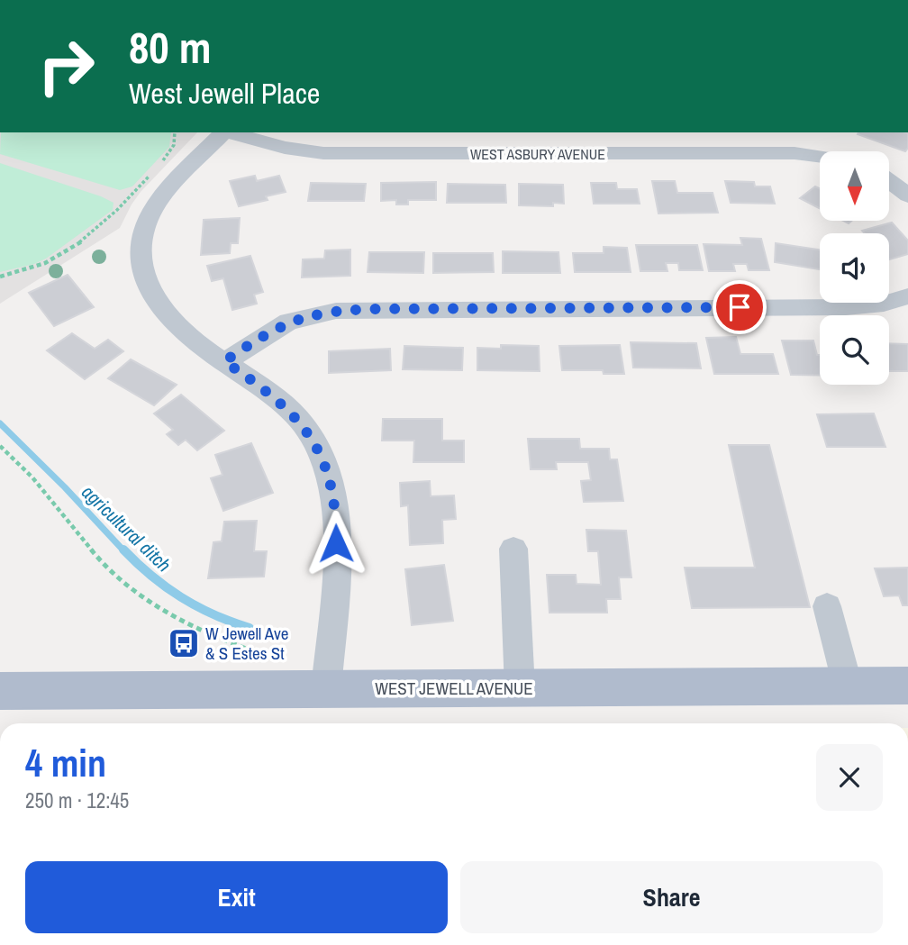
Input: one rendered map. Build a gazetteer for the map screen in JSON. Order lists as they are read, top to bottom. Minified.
{"streets":{"main road":["WEST JEWELL AVENUE"],"street":["WEST ASBURY AVENUE"]},"water":["agricultural ditch"],"places":{"bus stop":["W Jewell Ave & S Estes St"]},"north":"bottom","page":{"turn":["80 m","West Jewell Place"],"heading":["4 min","250 m · 12:45"],"buttons":["Exit","Share"]}}
